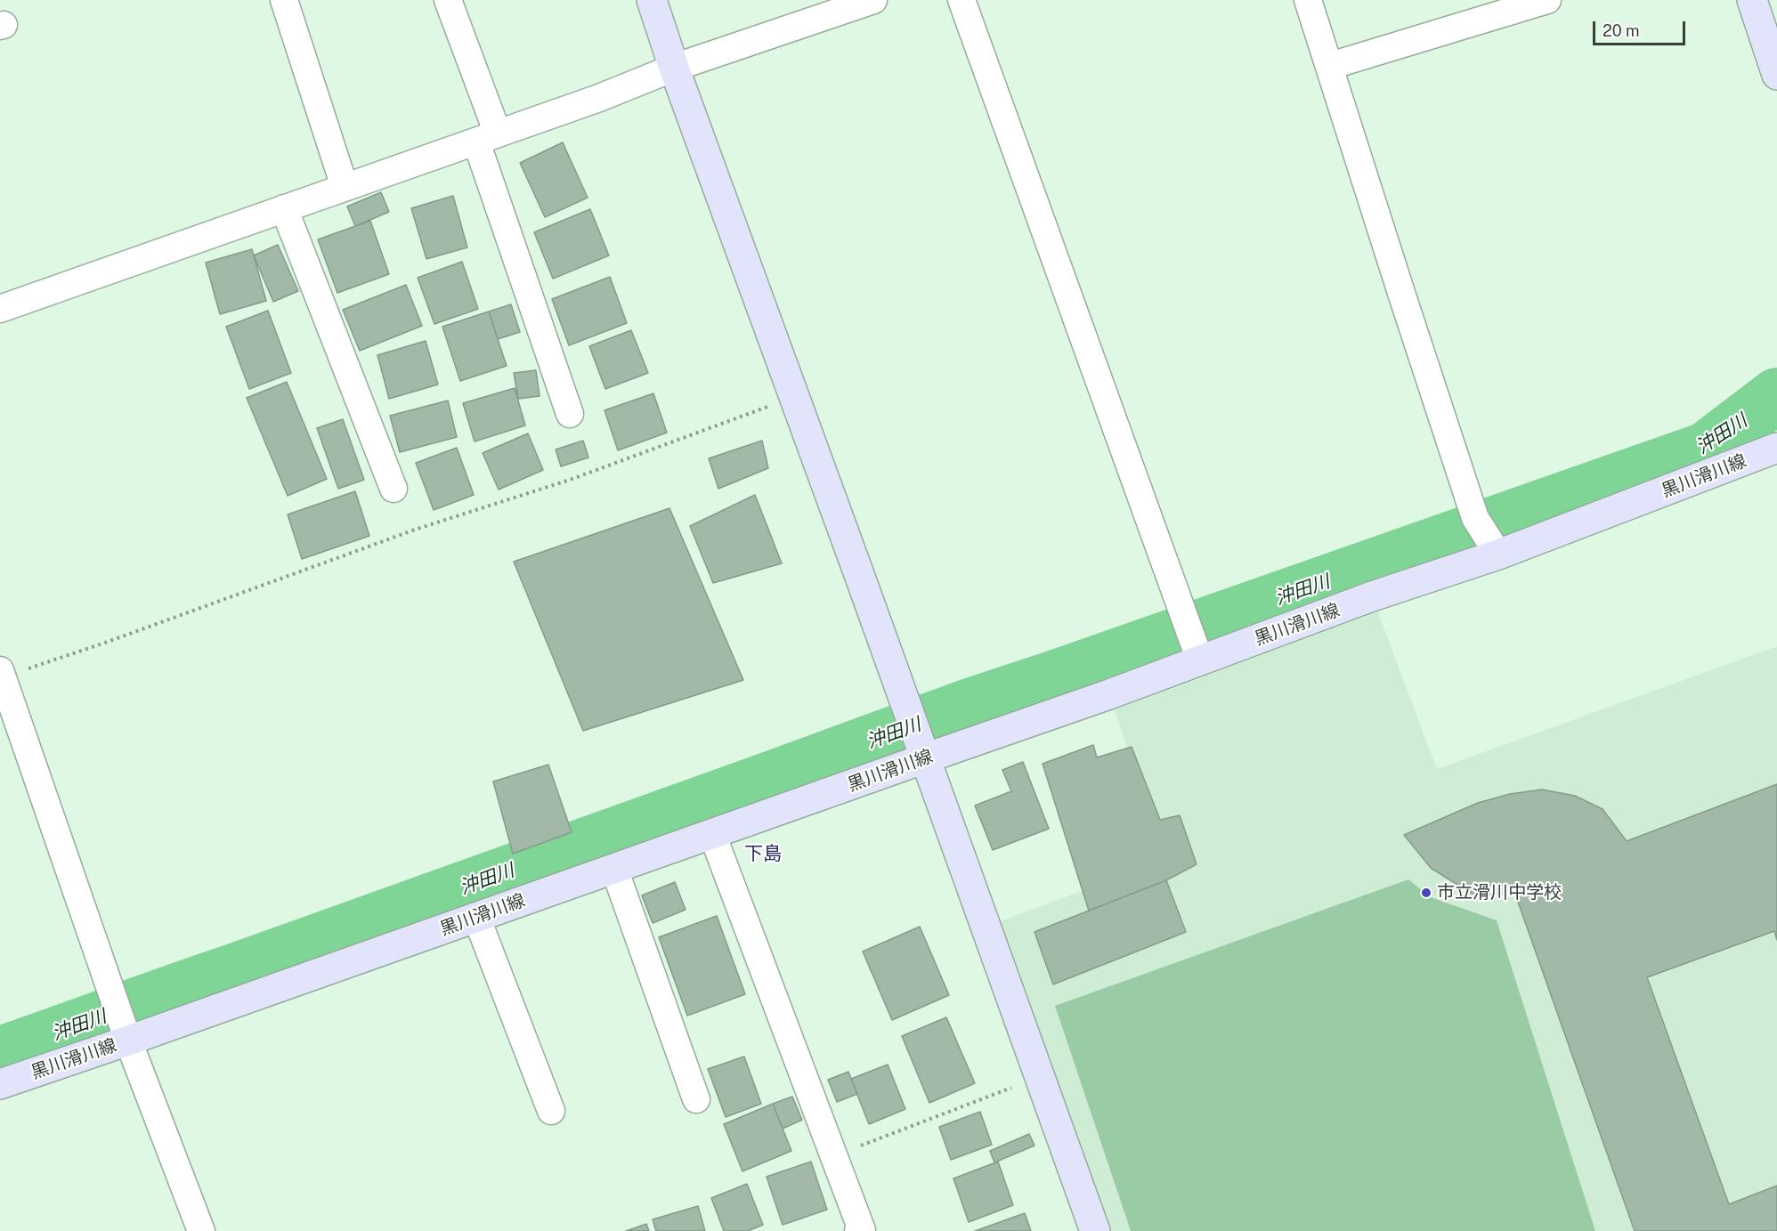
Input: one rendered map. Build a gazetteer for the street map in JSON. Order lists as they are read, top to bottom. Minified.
{"streets":{"main road":["黒川滑川線"]},"districts":["下島"],"water":["沖田川"],"places":["市立滑川中学校"],"scale_bar":"20 m"}
